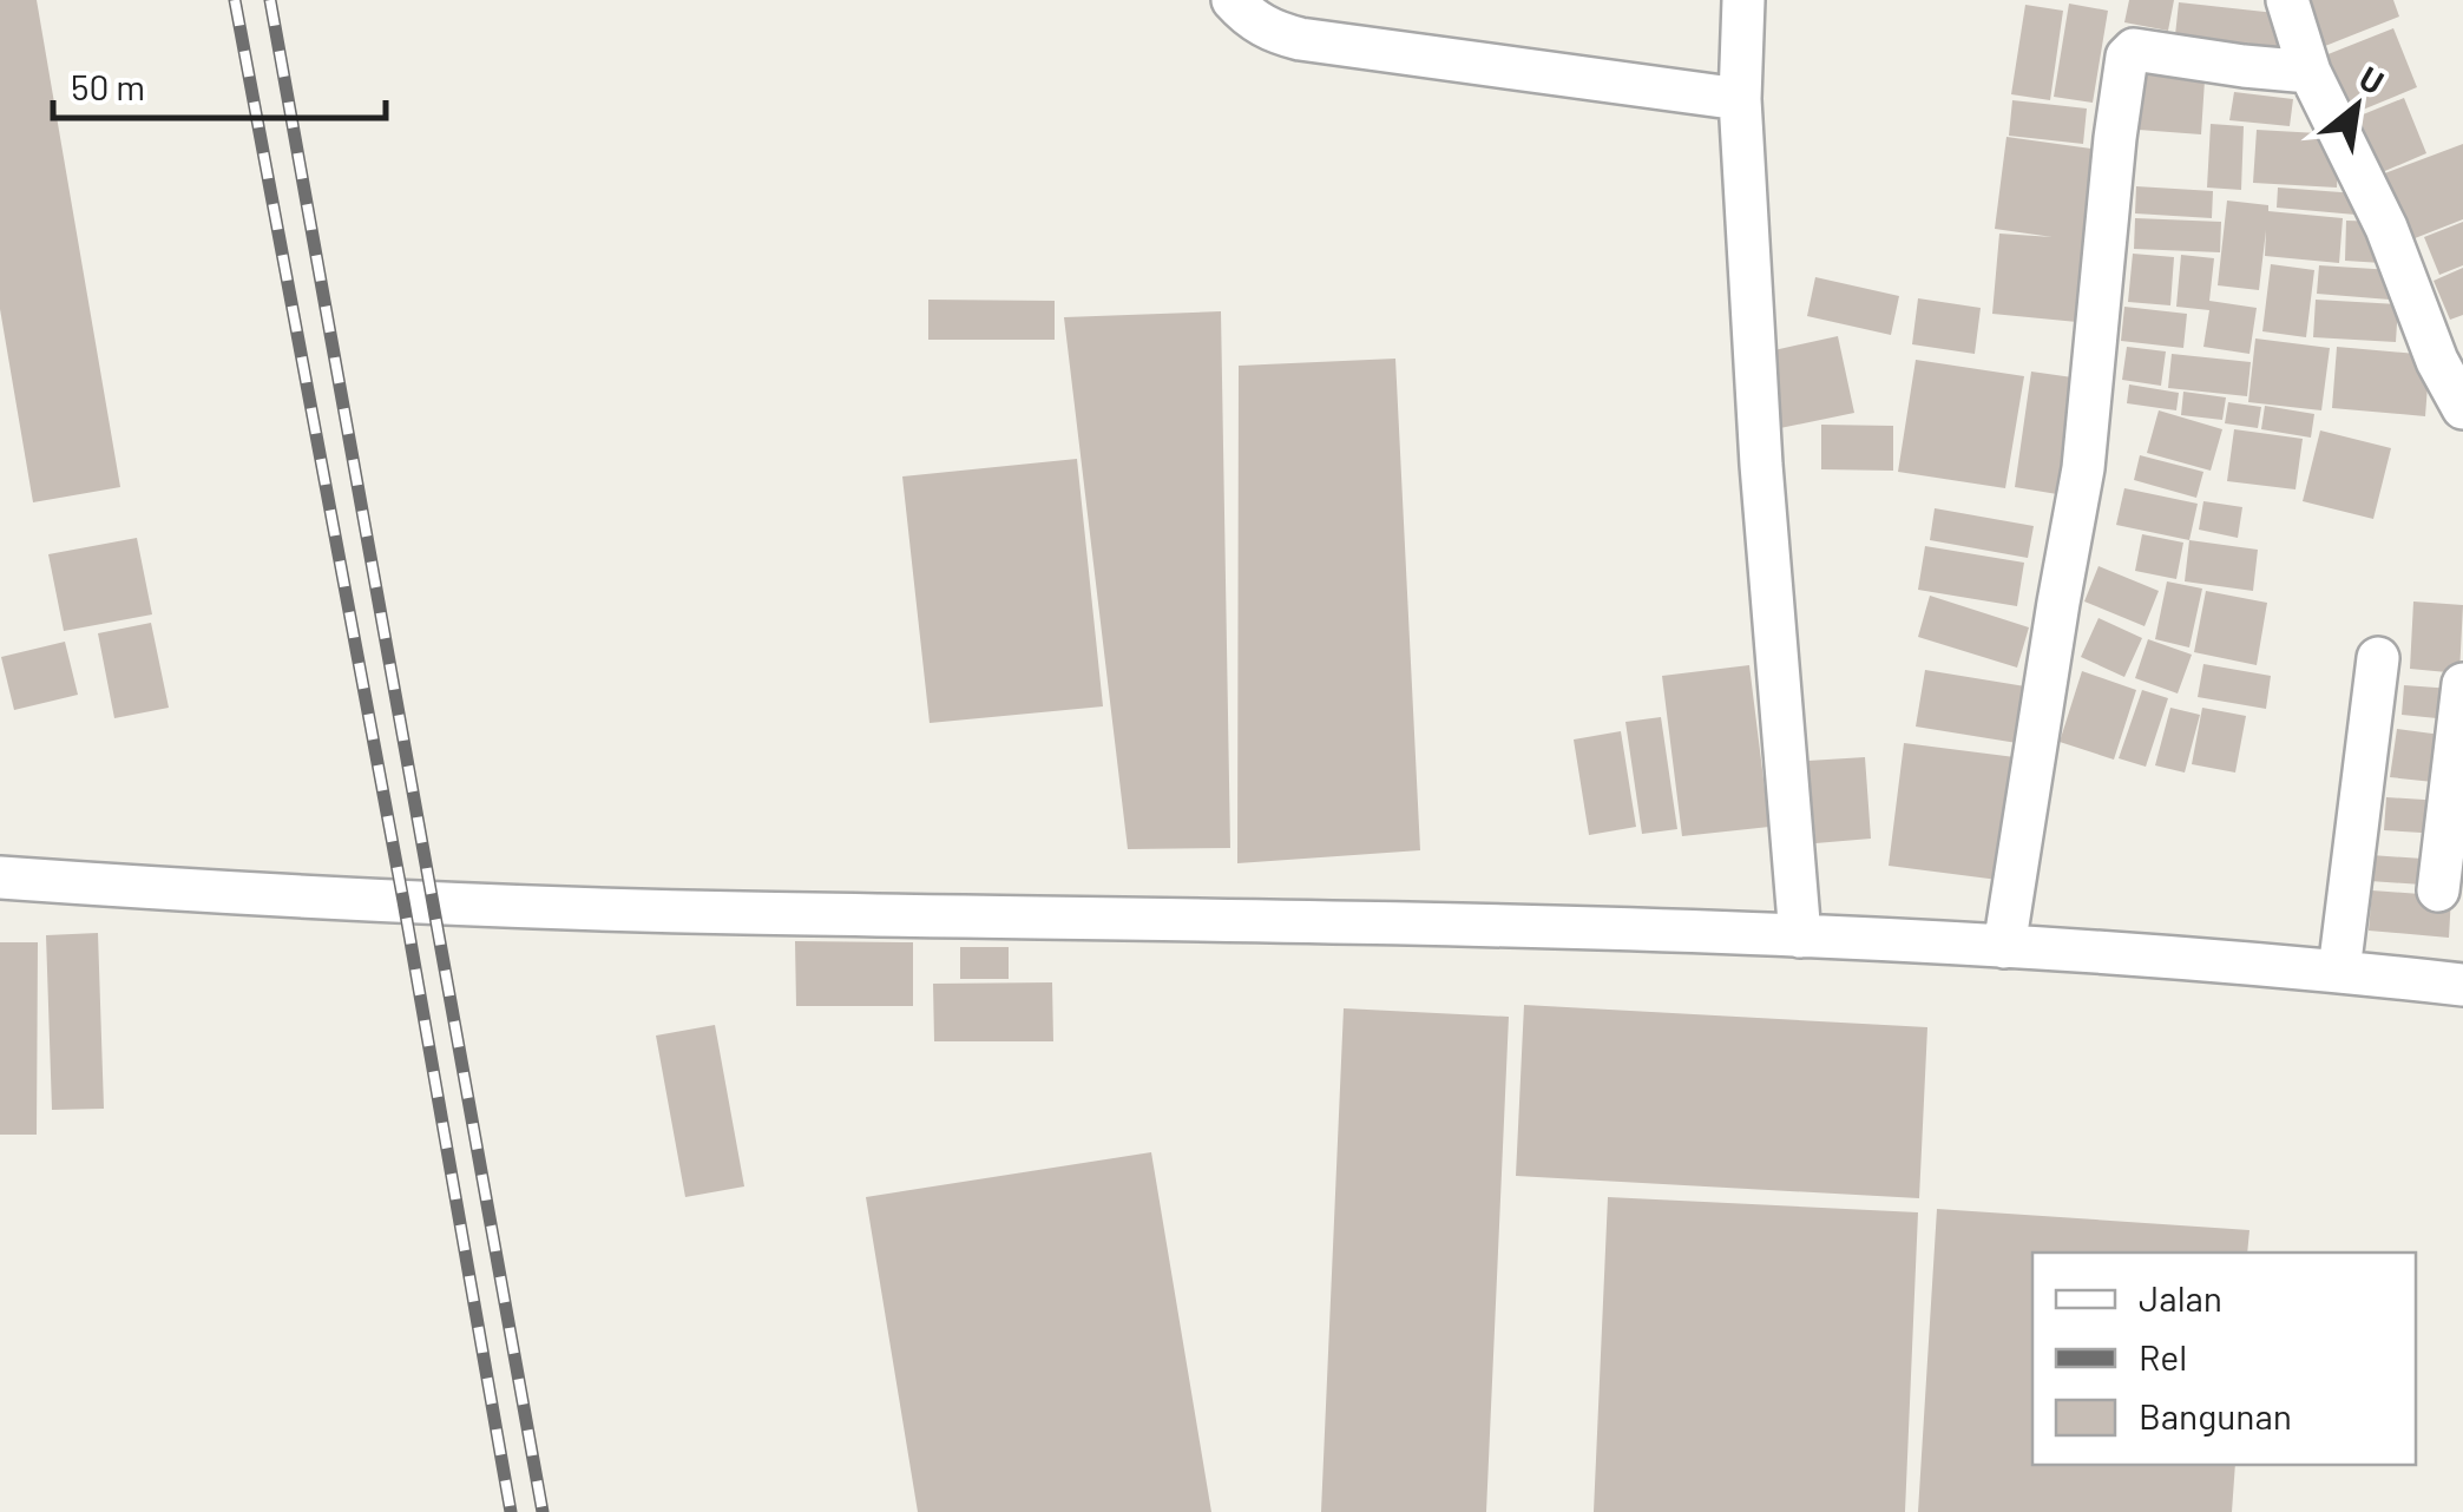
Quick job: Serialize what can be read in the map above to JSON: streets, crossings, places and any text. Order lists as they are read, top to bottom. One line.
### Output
{"legend":["Jalan","Rel","Bangunan"],"scale_bar":"50 m","north":"top right"}
